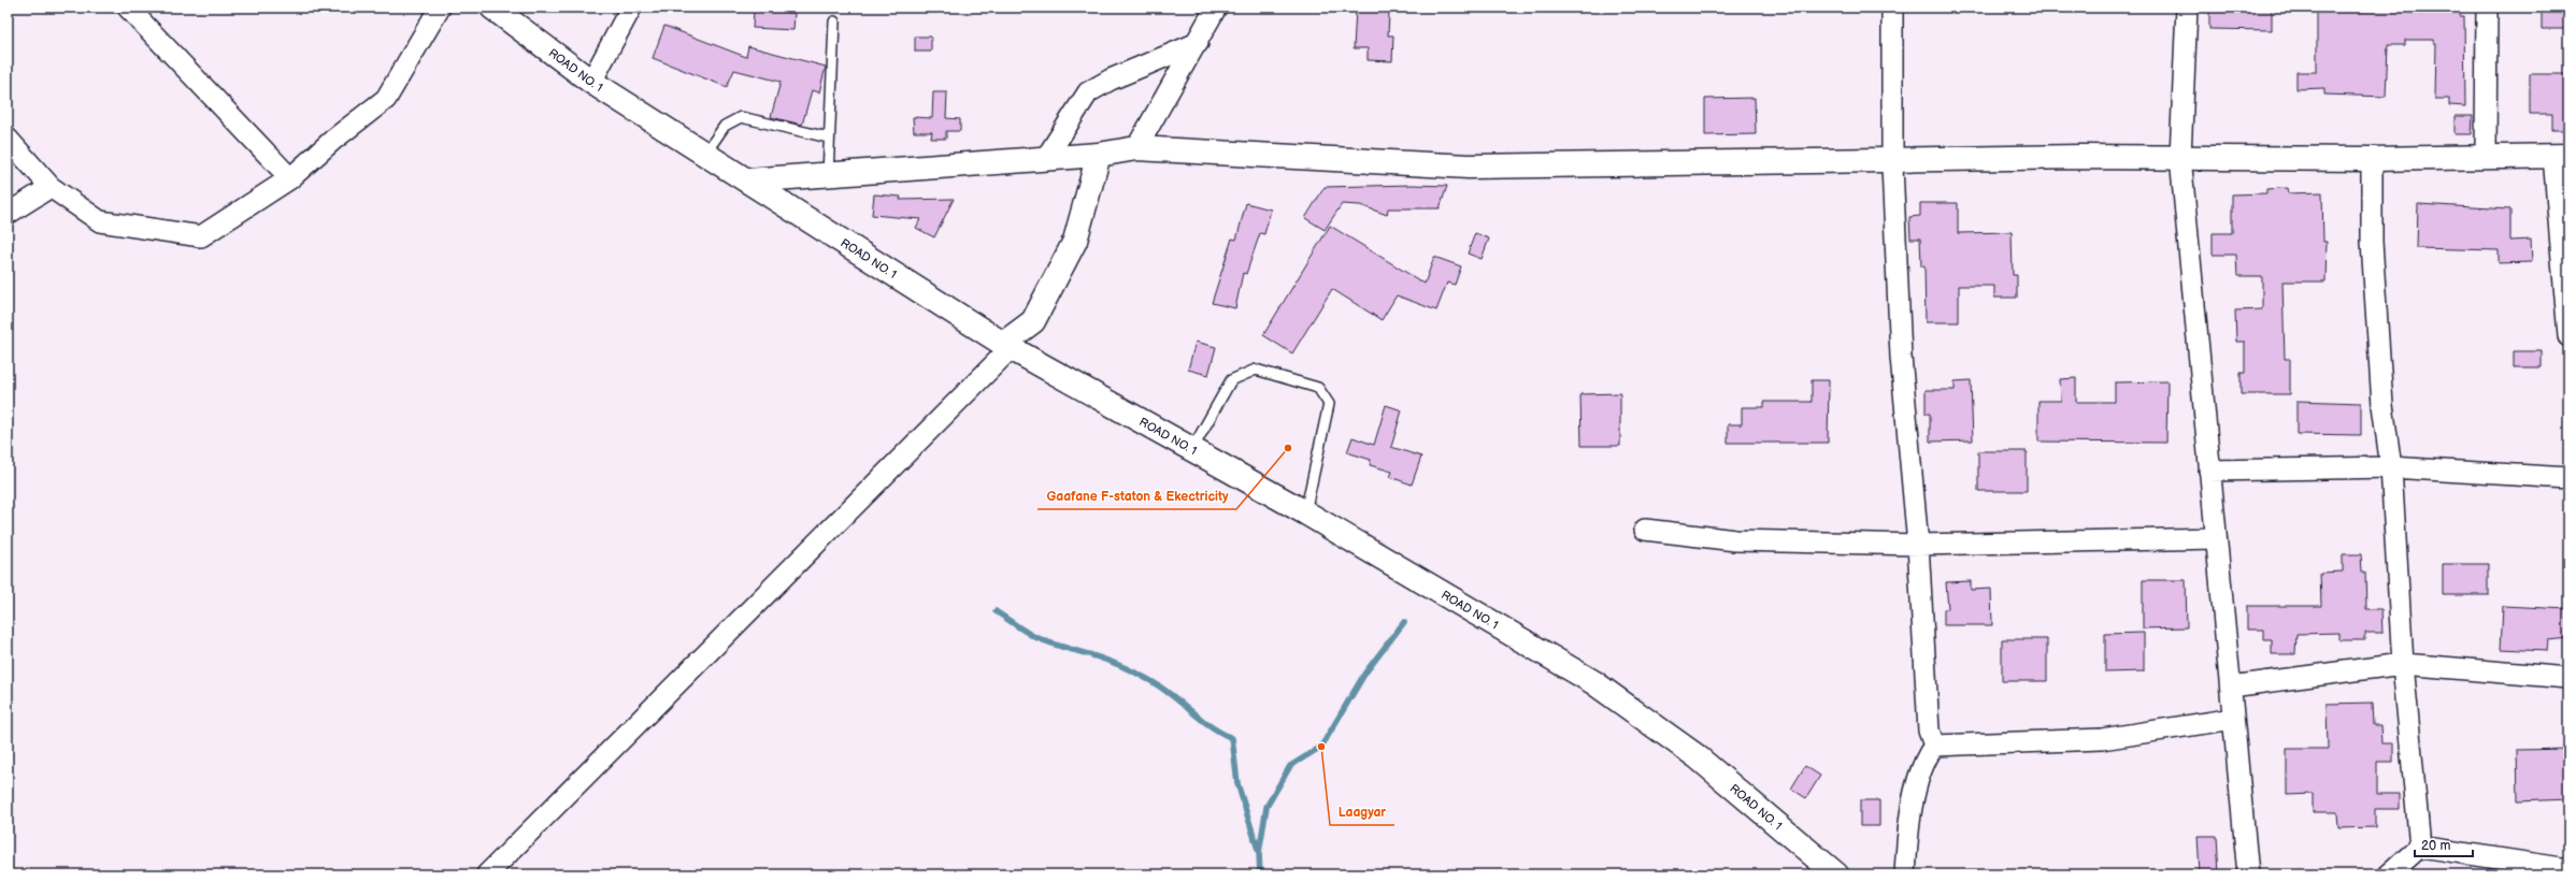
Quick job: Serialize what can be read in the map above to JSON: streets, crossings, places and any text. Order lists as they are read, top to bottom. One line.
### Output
{"streets":{"main road":["ROAD NO. 1"]},"places":["Gaafane F-staton & Ekectricity","Laagyar"],"scale_bar":"20 m"}
